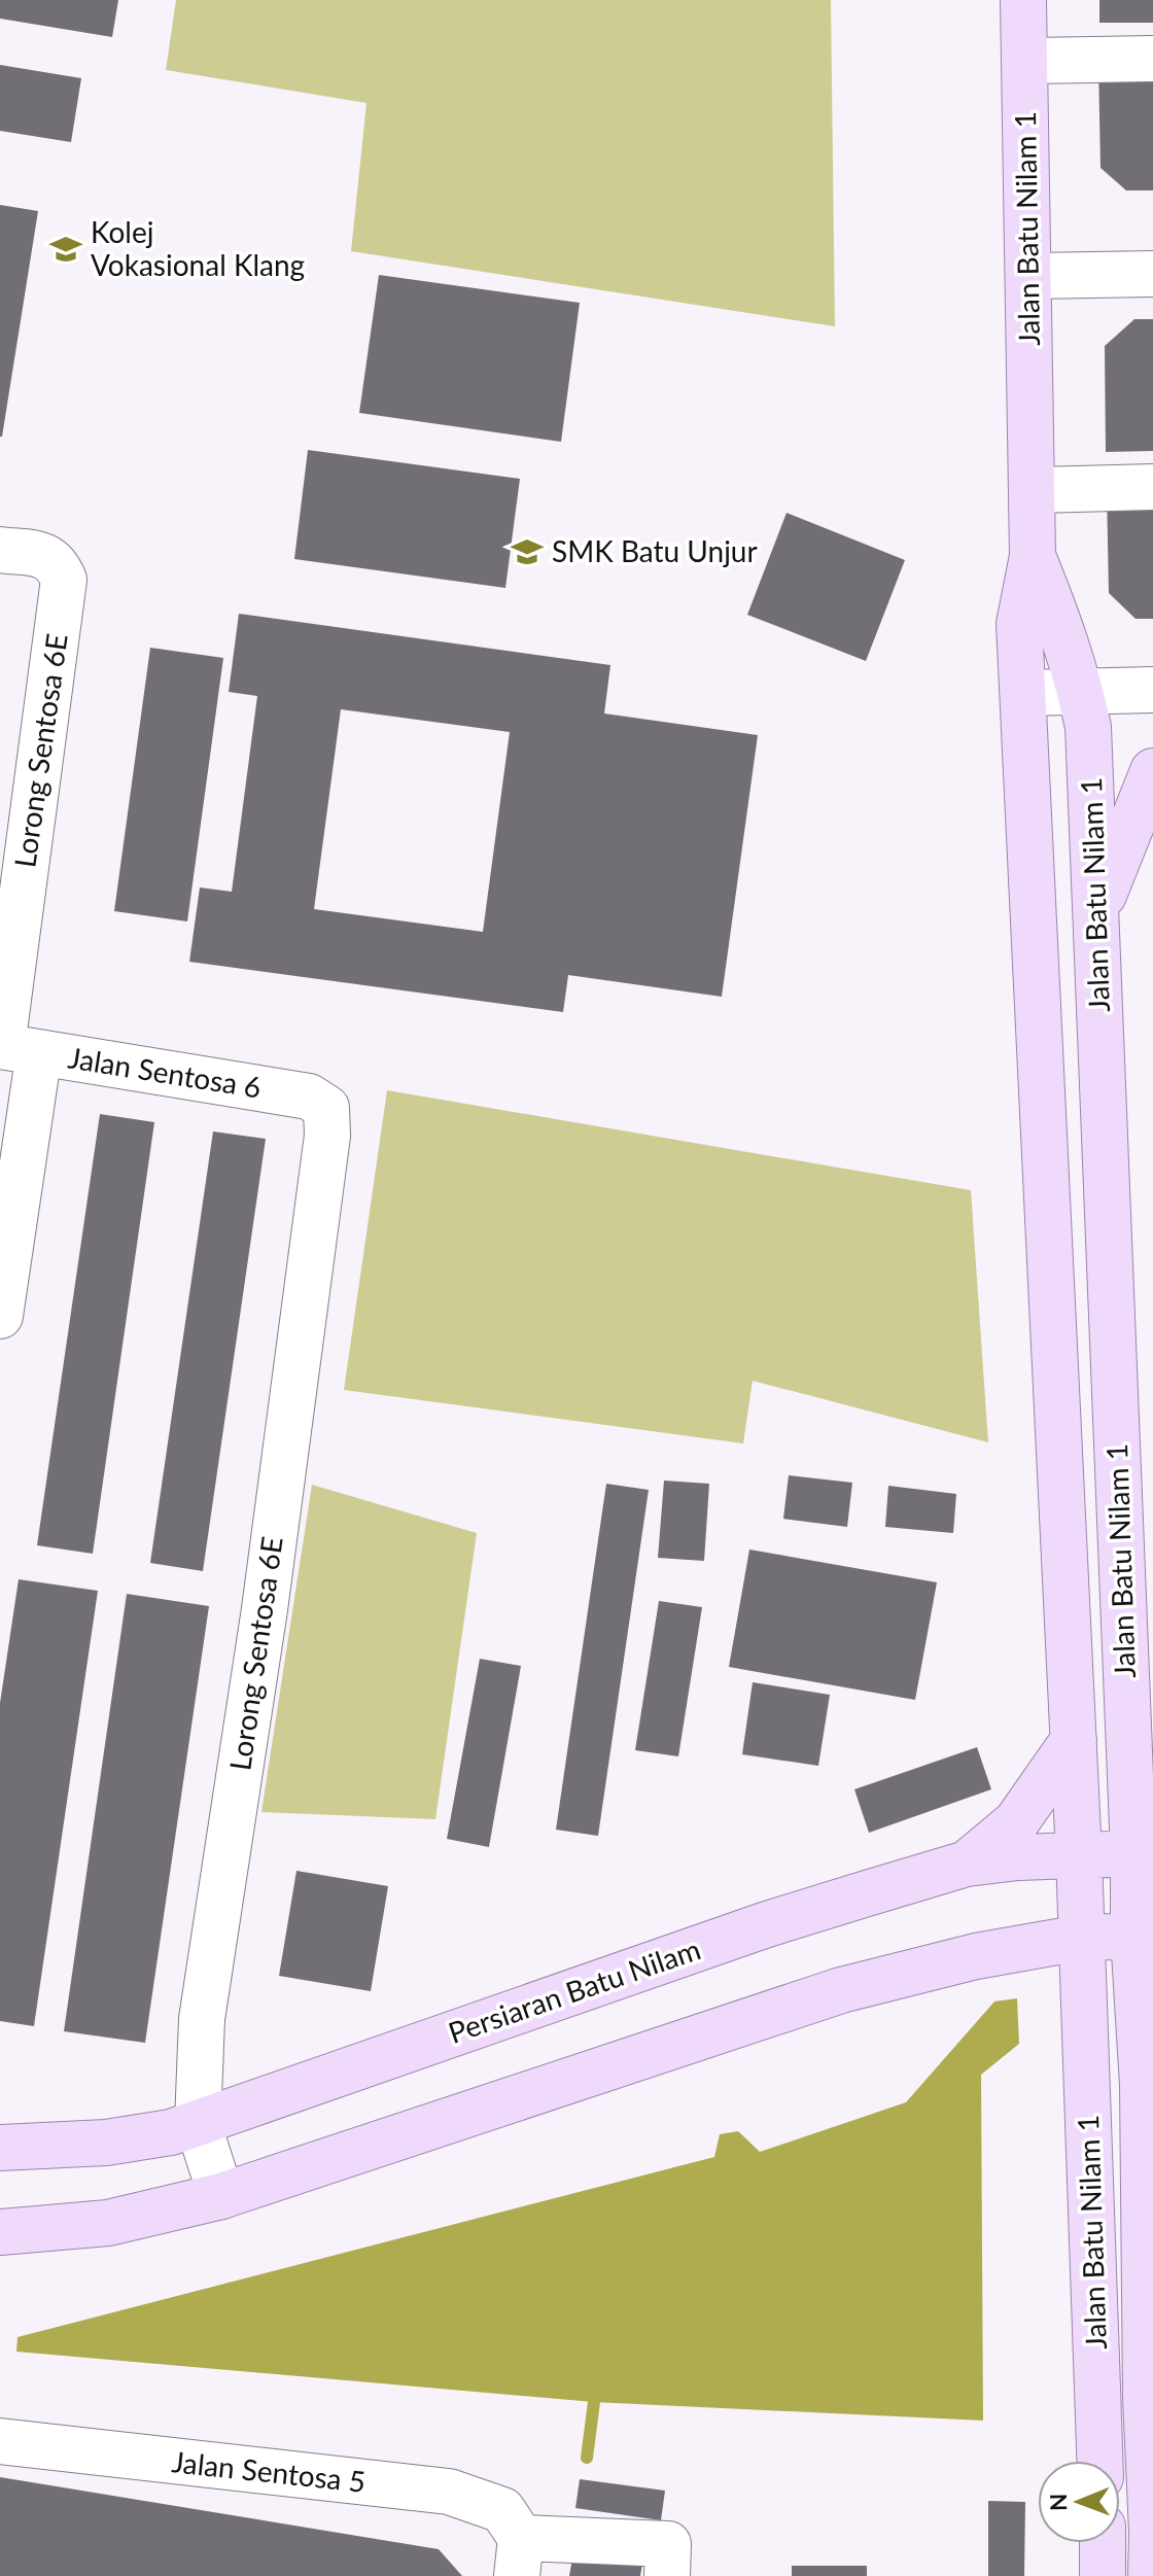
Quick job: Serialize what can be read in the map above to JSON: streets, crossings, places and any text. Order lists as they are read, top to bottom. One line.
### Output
{"streets":{"main road":["Jalan Batu Nilam 1","Persiaran Batu Nilam"],"street":["Lorong Sentosa 6E","Jalan Sentosa 6","Jalan Sentosa 5"]},"crossings":[["Jalan Batu Nilam 1","Persiaran Batu Nilam"],["Lorong Sentosa 6E","Jalan Sentosa 6"],["Lorong Sentosa 6E","Persiaran Batu Nilam"]],"places":{"school or university":["Kolej Vokasional Klang","SMK Batu Unjur"]},"north":"left"}
